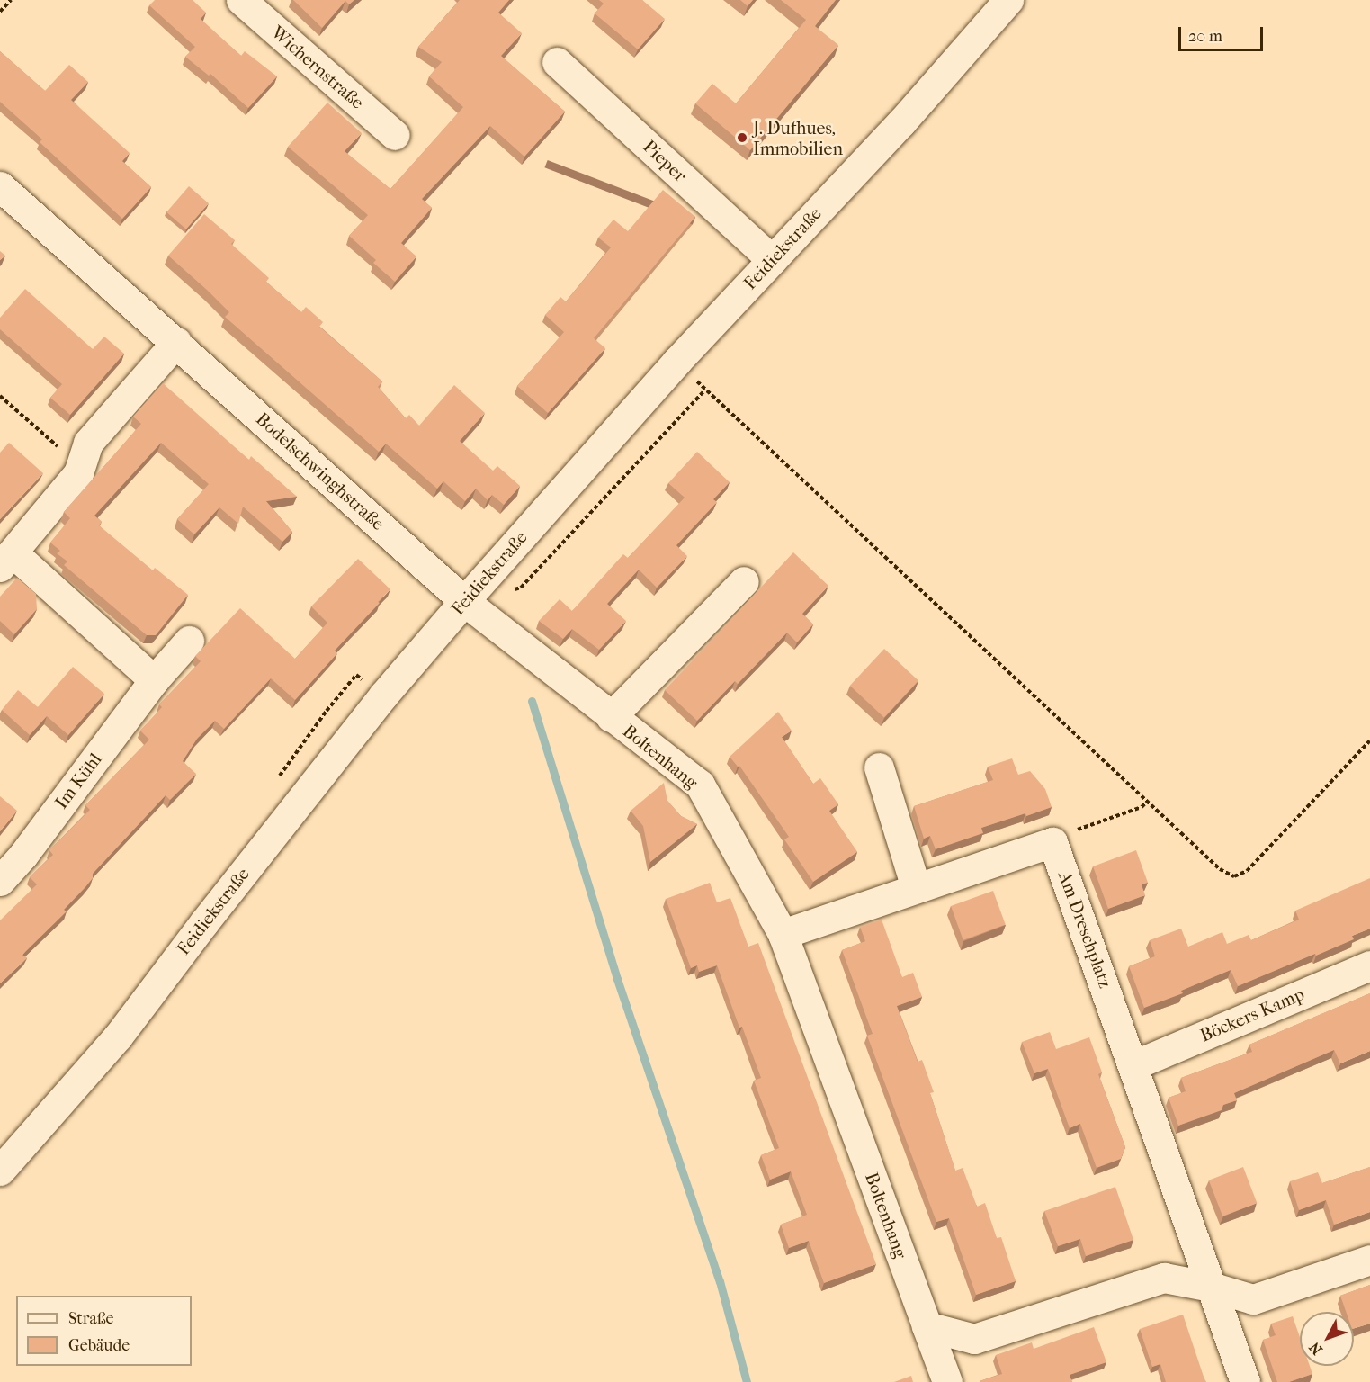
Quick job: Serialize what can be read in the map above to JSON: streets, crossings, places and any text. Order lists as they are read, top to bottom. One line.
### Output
{"streets":{"street":["Wichernstraße","Pieper","Feidiekstraße","Bodelschwinghstraße","Boltenhang","Im Kühl","Am Dreschplatz","Böckers Kamp"]},"crossings":[["Pieper","Feidiekstraße"],["Feidiekstraße","Bodelschwinghstraße"],["Feidiekstraße","Boltenhang"],["Bodelschwinghstraße","Boltenhang"],["Am Dreschplatz","Böckers Kamp"]],"places":["J. Dufhues, Immobilien"],"legend":["Straße","Gebäude"],"scale_bar":"20 m","north":"bottom left"}
